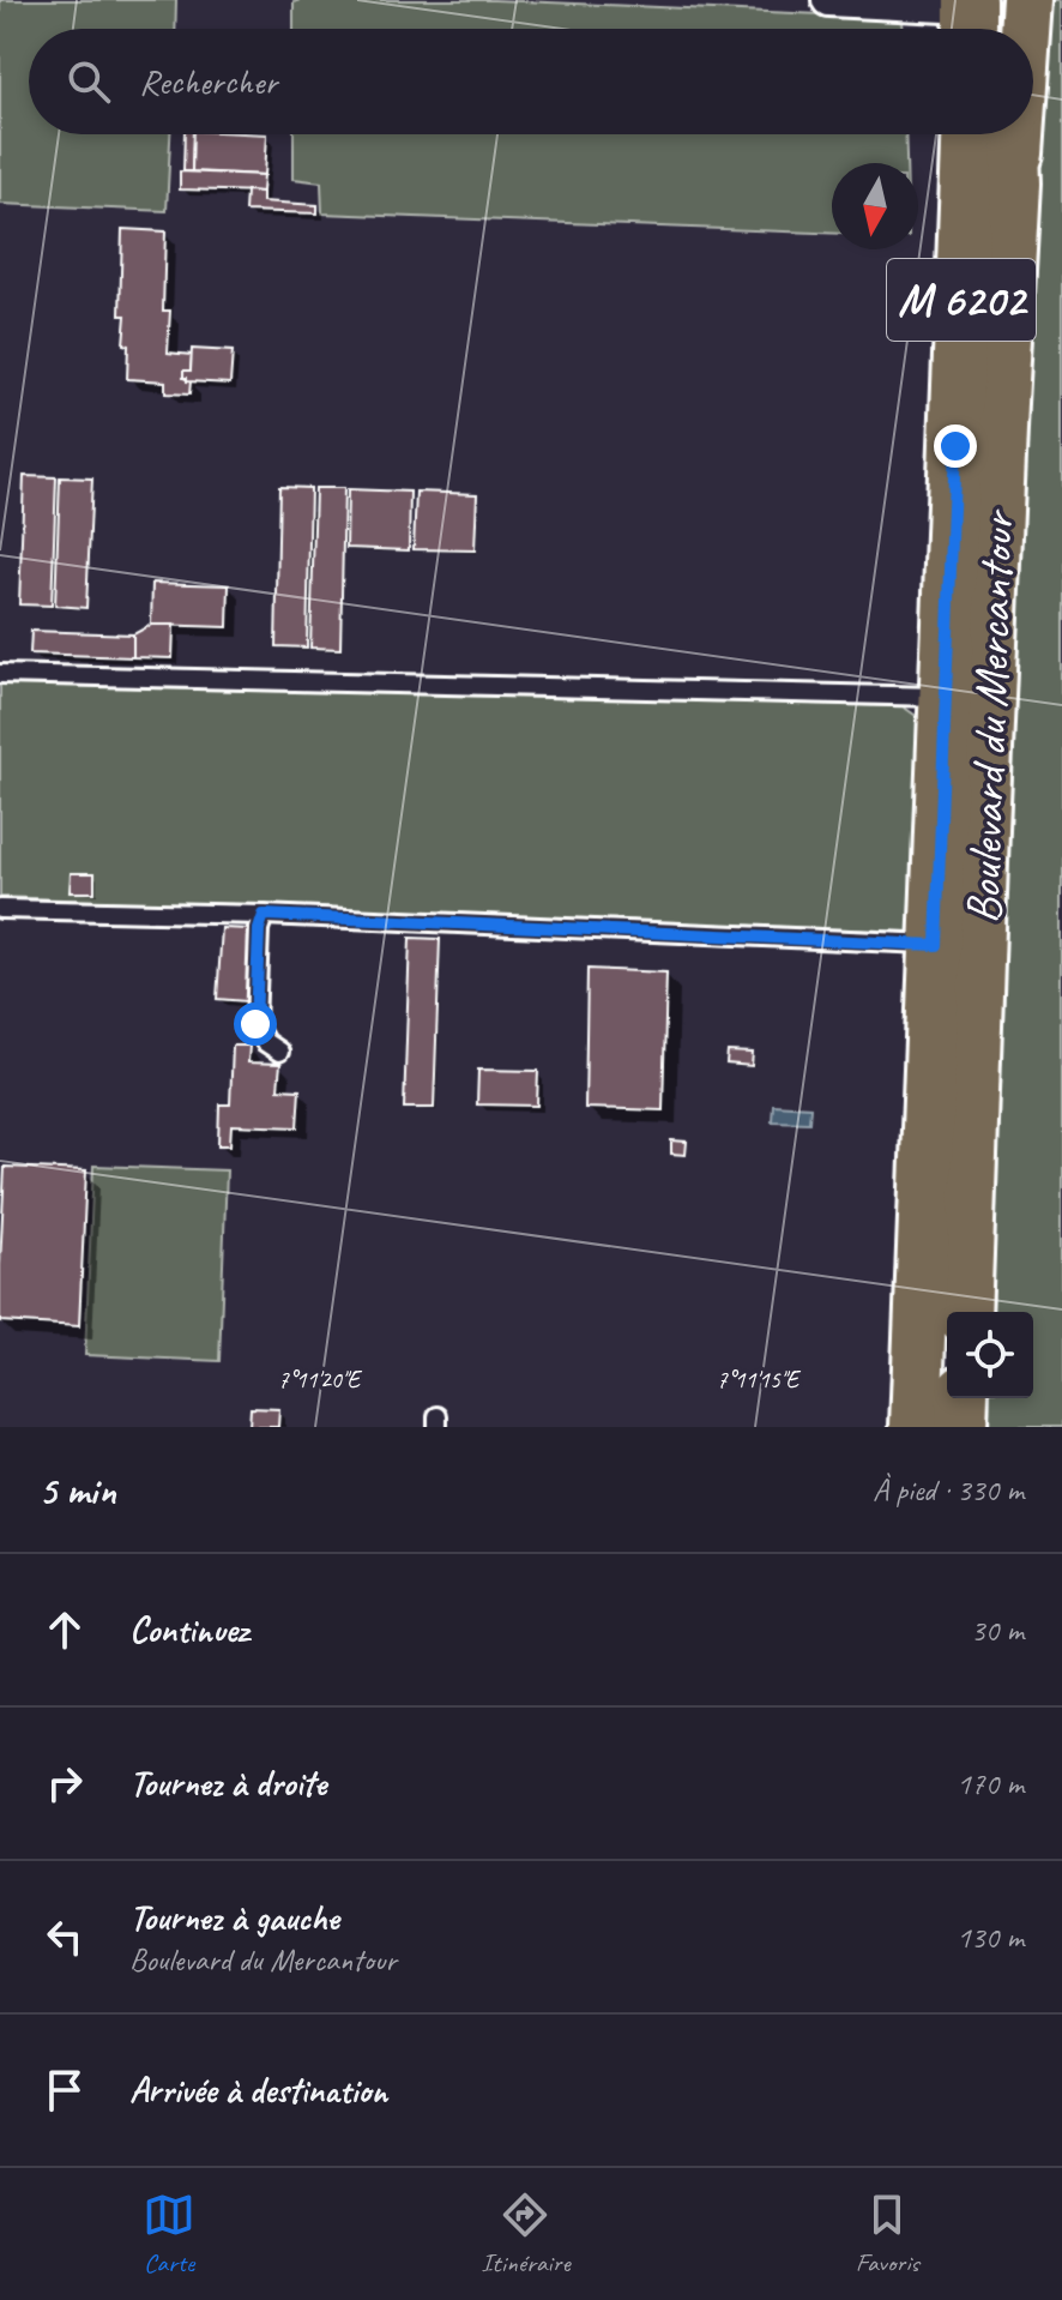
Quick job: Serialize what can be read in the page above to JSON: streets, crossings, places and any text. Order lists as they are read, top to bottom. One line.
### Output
{"streets":{"main road":["M 6202","Boulevard du Mercantour"]},"north":"bottom","page":{"search":"Rechercher","heading":["5 min","À pied · 330 m"],"list":[["Continuez","30 m"],["Tournez à droite","170 m"],["Tournez à gauche","Boulevard du Mercantour","130 m"],"Arrivée à destination"],"nav":["Carte","Itinéraire","Favoris"]},"coordinates":["7°11'20\"E","7°11'15\"E"]}
